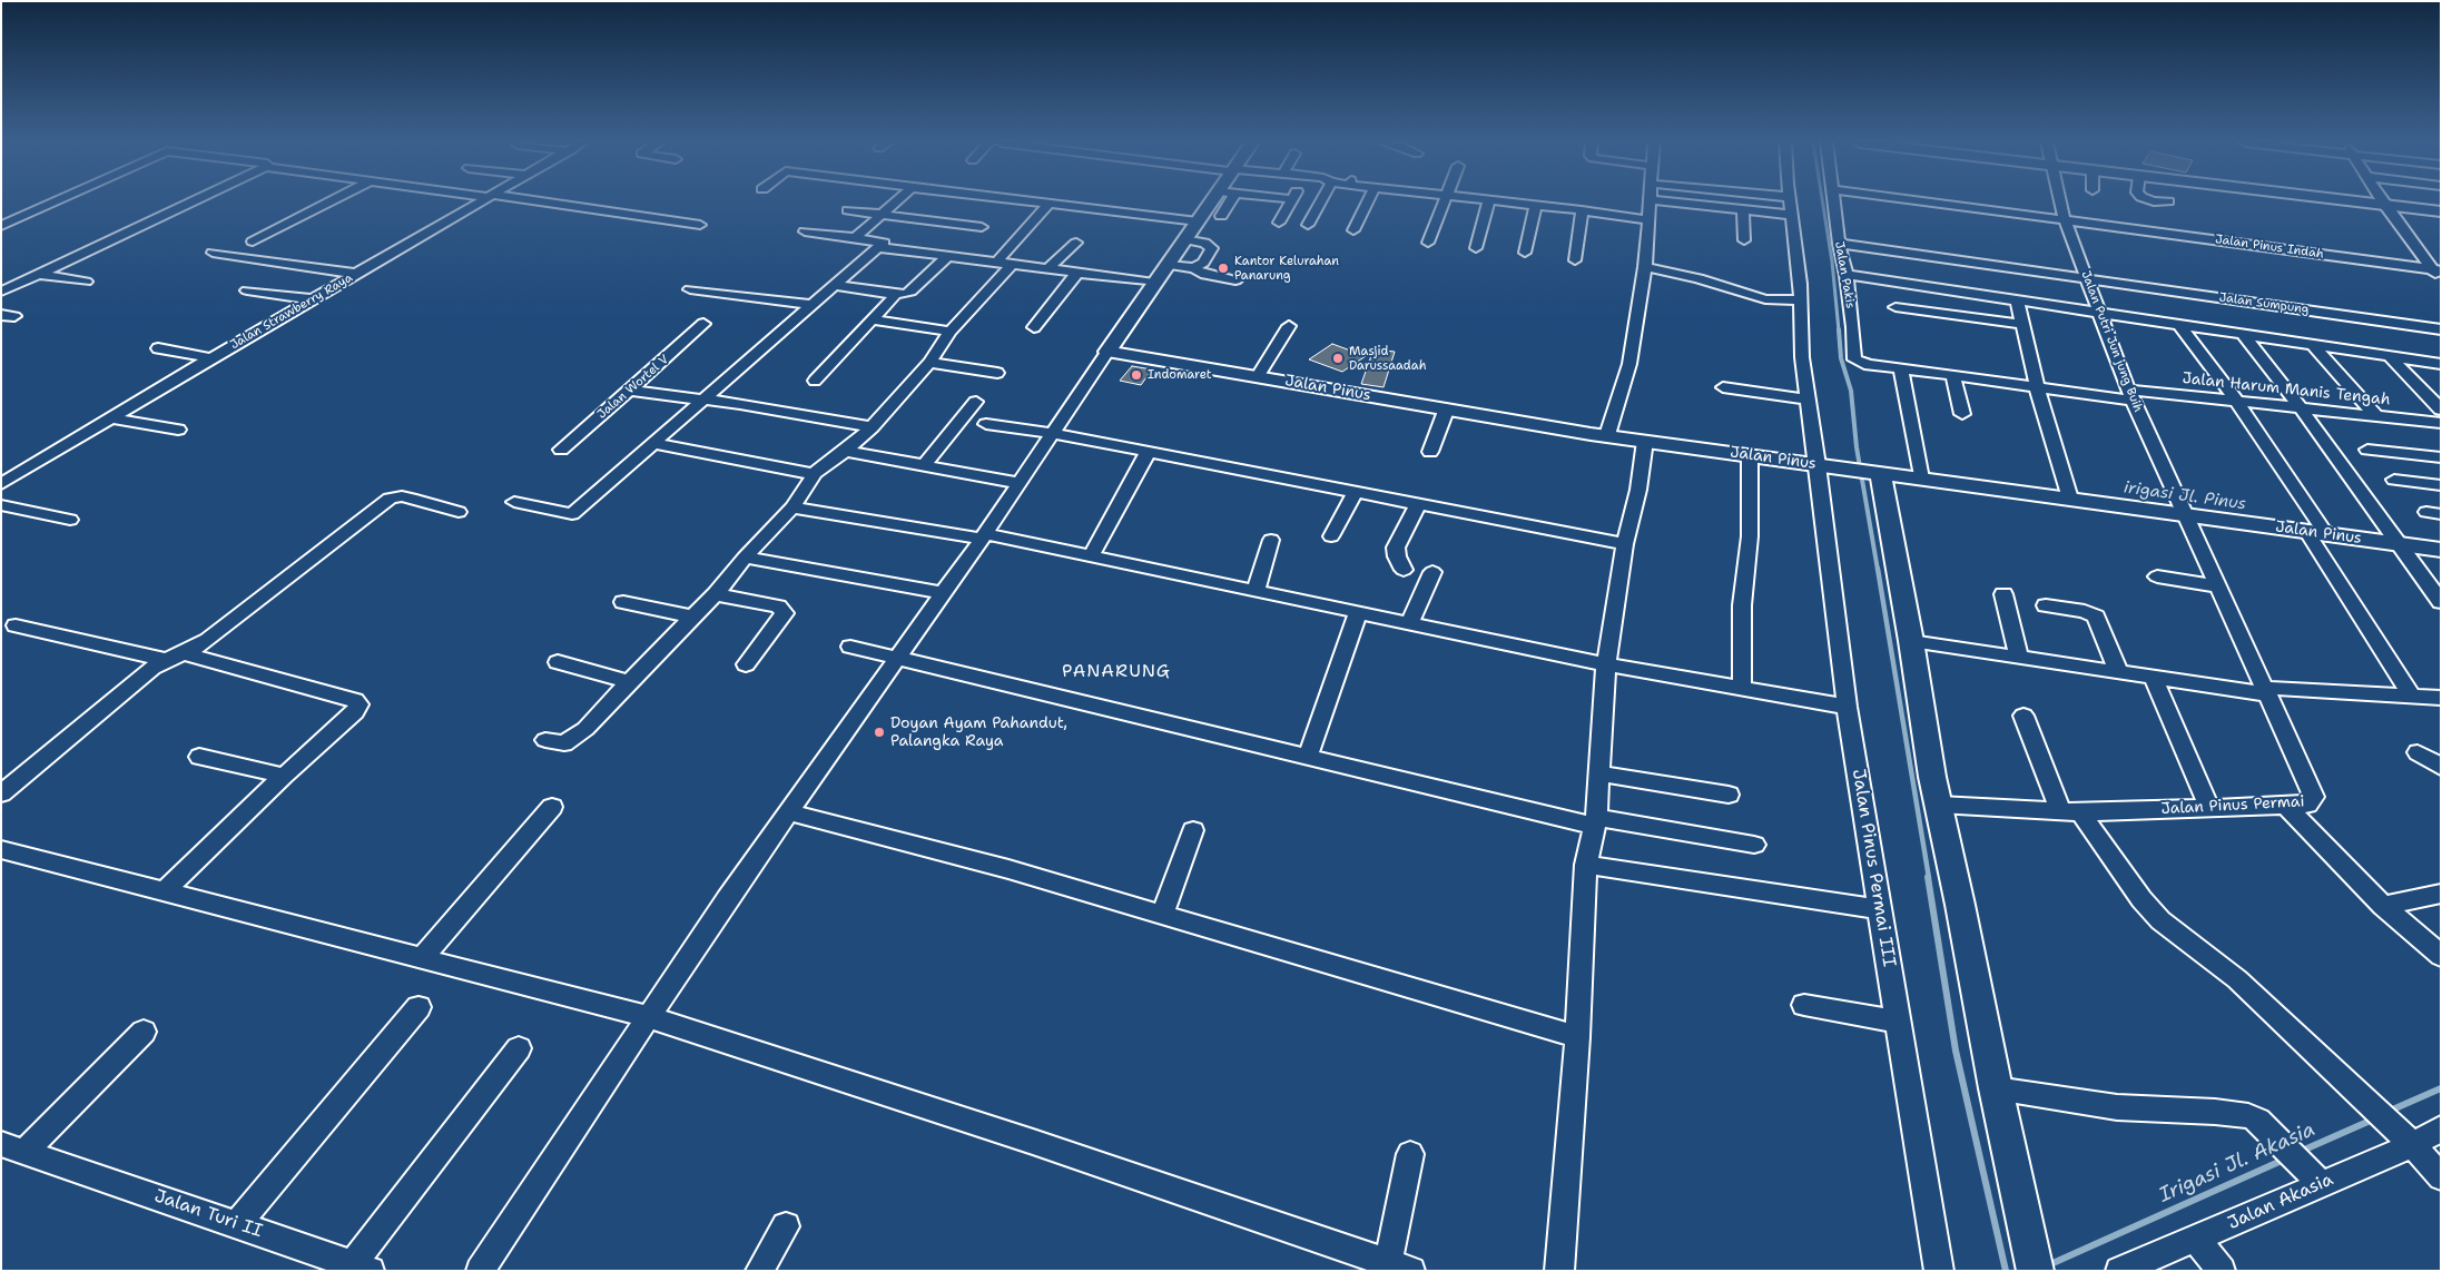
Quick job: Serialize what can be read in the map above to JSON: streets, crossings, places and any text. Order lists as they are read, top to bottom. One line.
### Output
{"streets":{"street":["Jalan Pinus Indah","Jalan Pakis","Jalan Sumpung","Jalan Strawberry Raya","Jalan Putri Jun jung Buih","Jalan Wortel V","Jalan Pinus","Jalan Harum Manis Tengah","Jalan Pinus Permai","Jalan Pinus Permai III","Jalan Akasia","Jalan Turi II"]},"crossings":[["Jalan Pinus Indah","Jalan Putri Jun jung Buih"],["Jalan Pakis","Jalan Sumpung"],["Jalan Pakis","Jalan Harum Manis Tengah"],["Jalan Sumpung","Jalan Putri Jun jung Buih"],["Jalan Putri Jun jung Buih","Jalan Pinus"],["Jalan Putri Jun jung Buih","Jalan Harum Manis Tengah"],["Jalan Putri Jun jung Buih","Jalan Pinus Permai"],["Jalan Pinus","Jalan Pinus Permai"],["Jalan Pinus","Jalan Pinus Permai III"]],"districts":["PANARUNG"],"water":["irigasi Jl. Pinus","Irigasi Jl. Akasia"],"places":["Kantor Kelurahan Panarung","Masjid Darussaadah","Indomaret","Doyan Ayam Pahandut, Palangka Raya"]}
